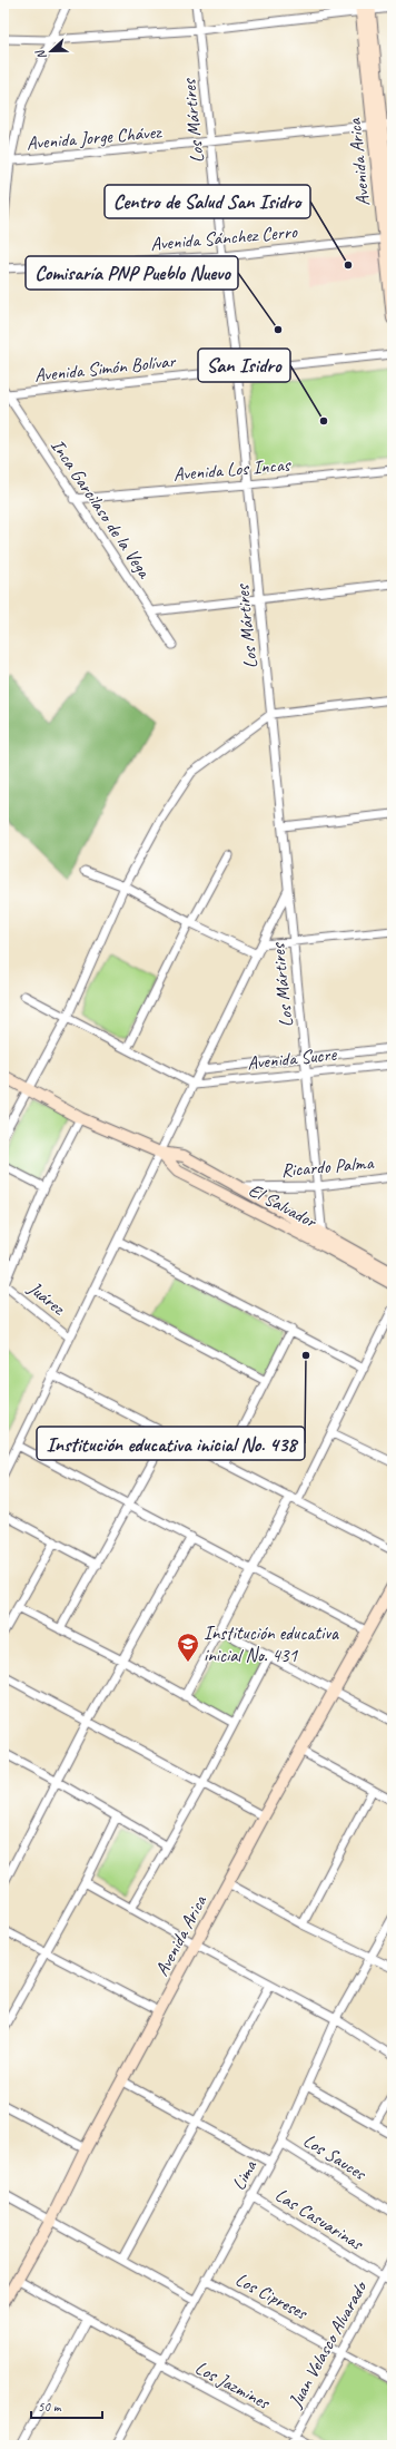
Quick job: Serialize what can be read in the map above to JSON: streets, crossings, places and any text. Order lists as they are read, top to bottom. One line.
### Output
{"streets":{"street":["Los Mártires","Avenida Jorge Chávez","Avenida Arica","Avenida Sánchez Cerro","Avenida Simón Bolívar","Avenida Los Incas","Inca Garcilaso de la Vega","Avenida Sucre","Ricardo Palma","El Salvador","Juárez","Los Sauces","Lima","Las Casuarinas","Los Cipreses","Juan Velasco Alvarado","Los Jazmines"]},"crossings":[["Los Mártires","Avenida Jorge Chávez"],["Los Mártires","Avenida Sánchez Cerro"],["Los Mártires","Avenida Simón Bolívar"],["Los Mártires","Avenida Los Incas"],["Los Mártires","Avenida Sucre"],["Los Mártires","Ricardo Palma"],["Los Mártires","El Salvador"],["Avenida Jorge Chávez","Avenida Arica"],["Avenida Arica","Avenida Sánchez Cerro"],["Avenida Arica","Los Jazmines"],["Avenida Simón Bolívar","Inca Garcilaso de la Vega"],["Avenida Los Incas","Inca Garcilaso de la Vega"],["Ricardo Palma","El Salvador"],["Los Sauces","Lima"],["Lima","Las Casuarinas"],["Lima","Los Cipreses"],["Lima","Los Jazmines"],["Las Casuarinas","Juan Velasco Alvarado"],["Los Cipreses","Juan Velasco Alvarado"],["Juan Velasco Alvarado","Los Jazmines"]],"places":{"other":["Centro de Salud San Isidro","Comisaría PNP Pueblo Nuevo","San Isidro","Institución educativa inicial No. 438"],"school or university":["Institución educativa inicial No. 431"]},"scale_bar":"50 m","north":"left"}
